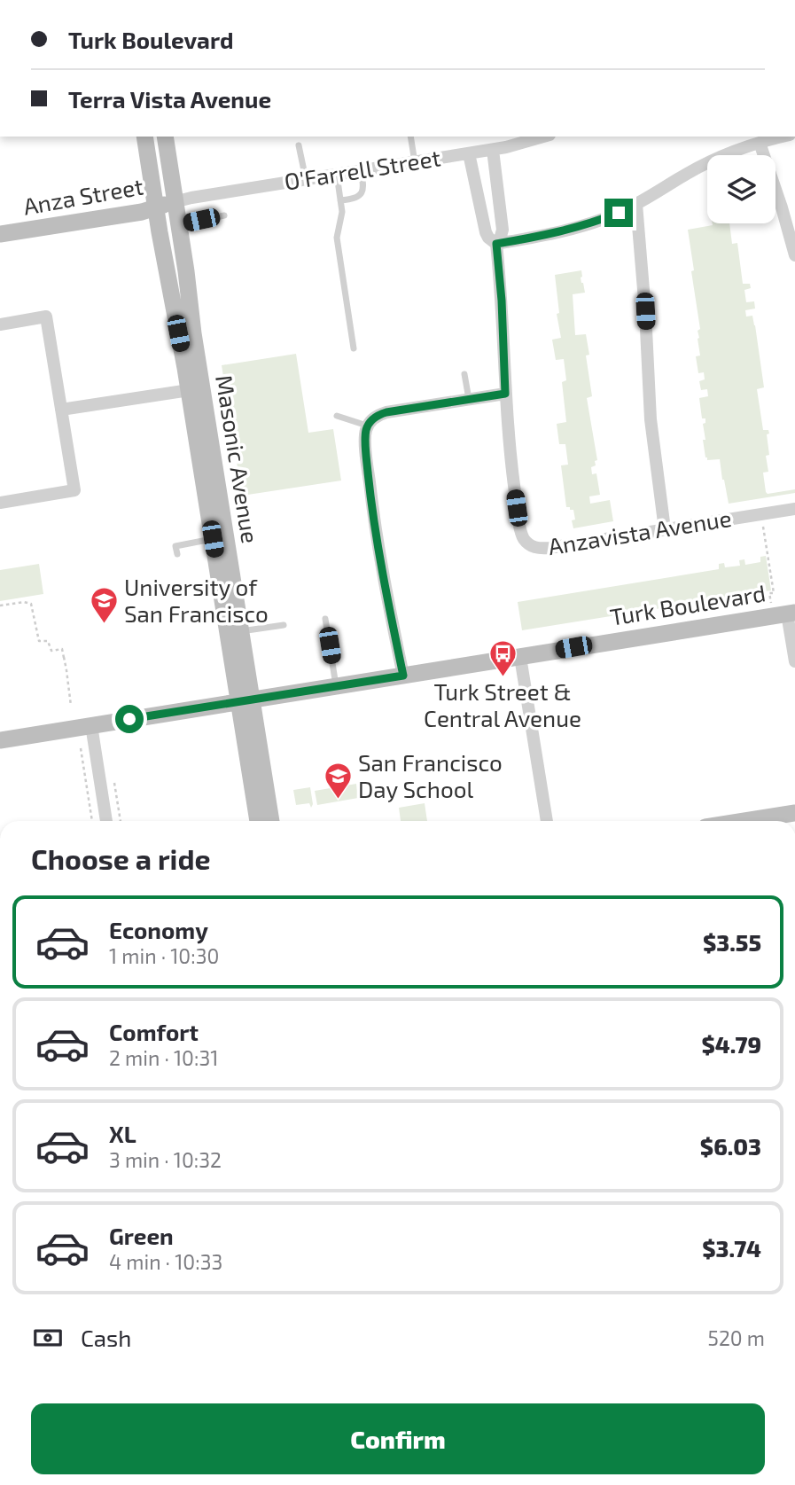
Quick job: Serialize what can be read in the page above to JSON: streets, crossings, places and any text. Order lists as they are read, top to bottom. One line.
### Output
{"streets":{"main road":["Anza Street","Masonic Avenue","Turk Boulevard"],"street":["O'Farrell Street","Anzavista Avenue"]},"crossings":[["O'Farrell Street","Anza Street"],["O'Farrell Street","Masonic Avenue"],["O'Farrell Street","Anzavista Avenue"],["Anza Street","Masonic Avenue"],["Masonic Avenue","Turk Boulevard"]],"places":{"school or university":["University of San Francisco","San Francisco Day School"],"bus stop":["Turk Street & Central Avenue"]},"page":{"banner":["Turk Boulevard","Terra Vista Avenue"],"heading":"Choose a ride","list":[{"name":"Economy","note":"1 min · 10:30","value":"$3.55"},{"name":"Comfort","note":"2 min · 10:31","value":"$4.79"},{"name":"XL","note":"3 min · 10:32","value":"$6.03"},{"name":"Green","note":"4 min · 10:33","value":"$3.74"}],"pay":["Cash","520 m"],"buttons":"Confirm"}}
